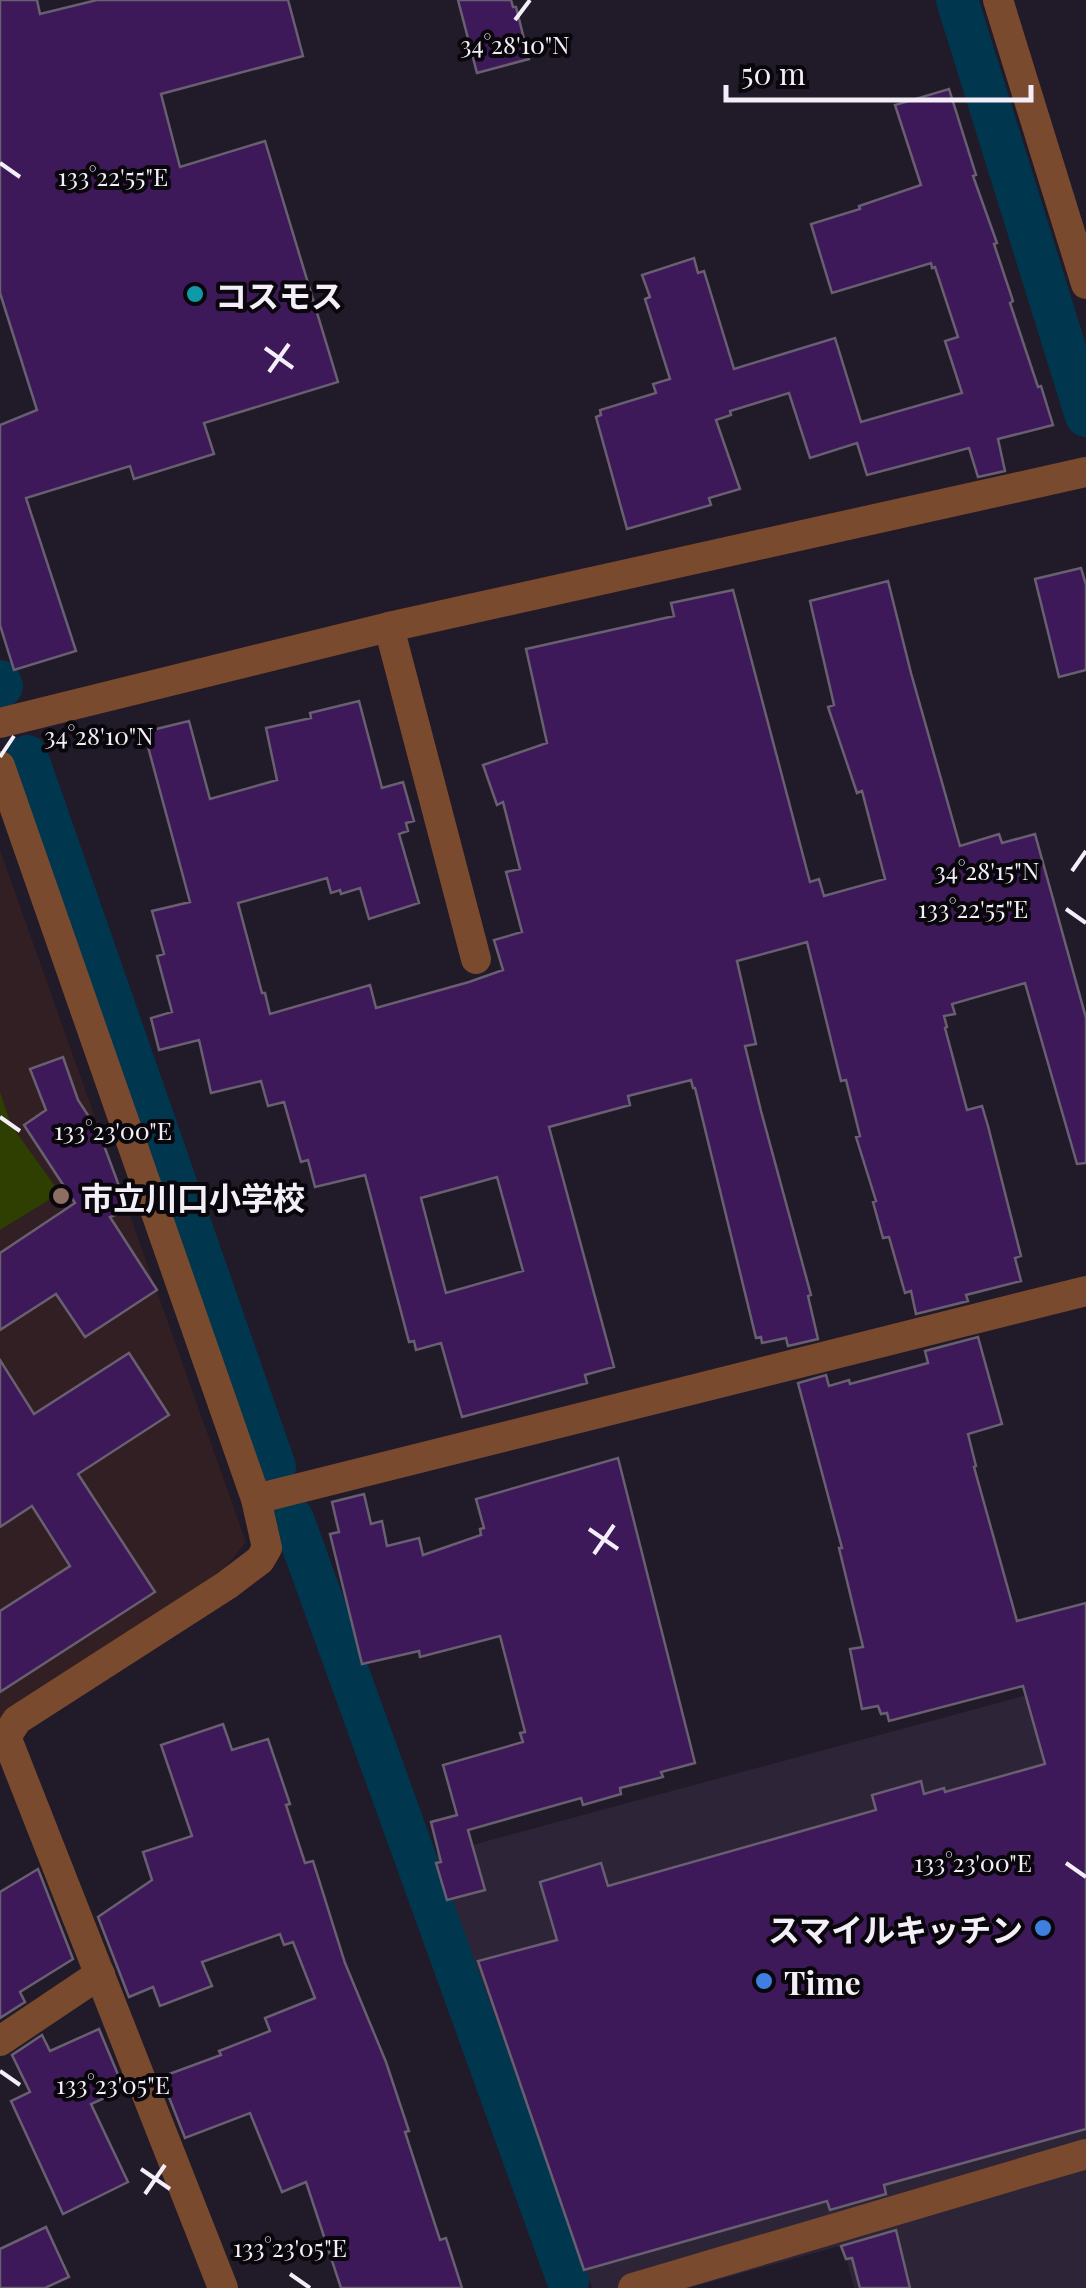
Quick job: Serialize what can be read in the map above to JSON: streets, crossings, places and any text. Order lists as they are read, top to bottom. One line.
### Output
{"places":["コスモス","市立川口小学校","スマイルキッチン","Time"],"scale_bar":"50 m","coordinates":["34°28'10\"N","133°22'55\"E","34°28'15\"N","133°23'00\"E","133°23'05\"E"]}
